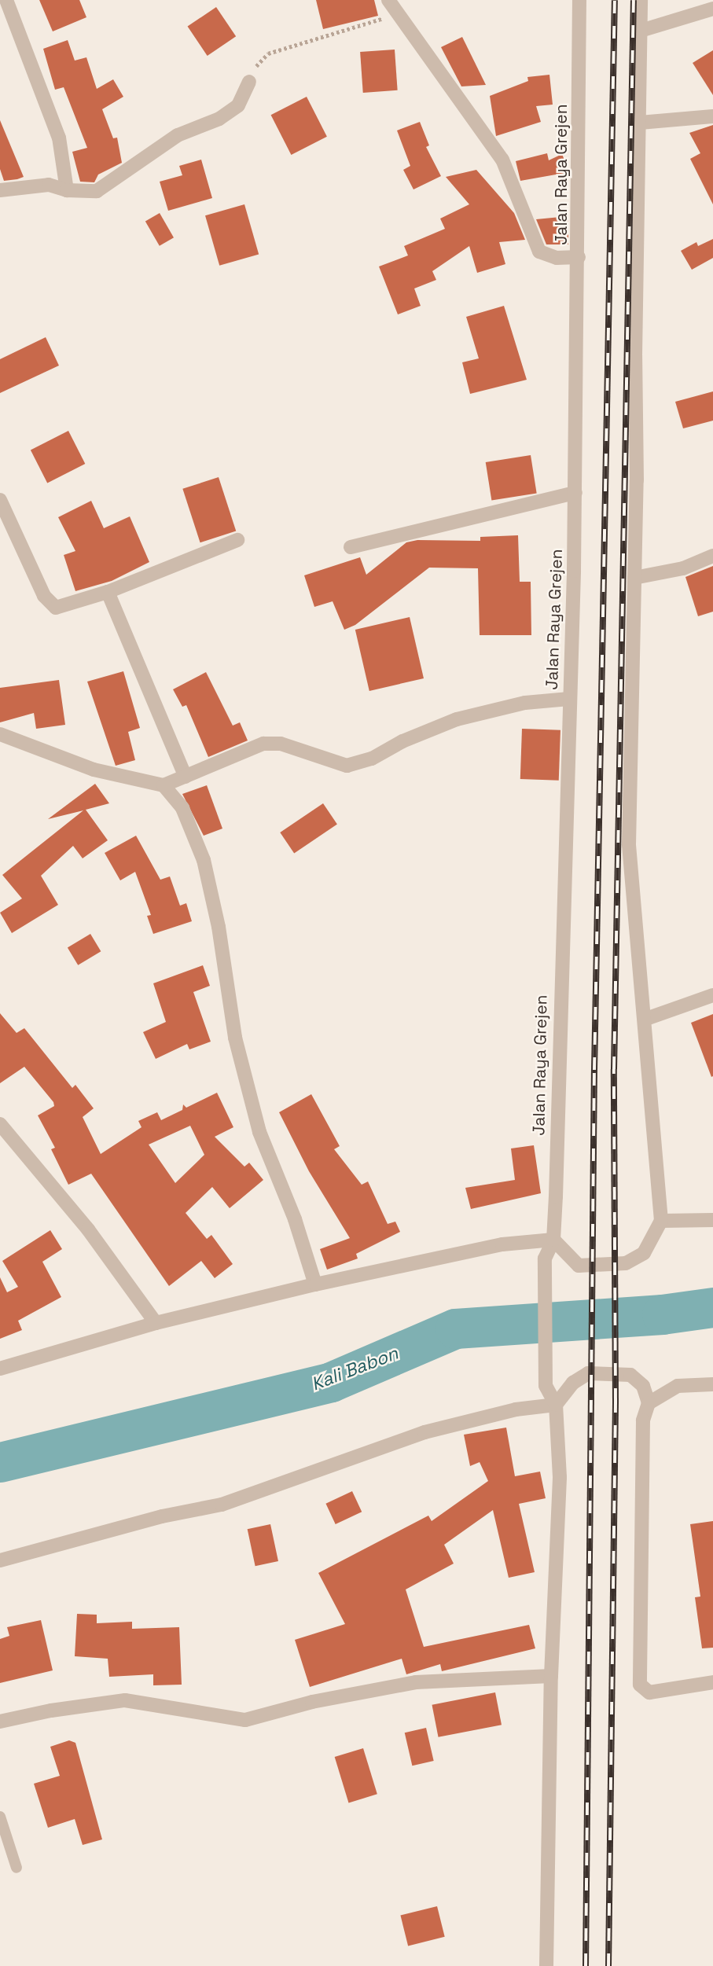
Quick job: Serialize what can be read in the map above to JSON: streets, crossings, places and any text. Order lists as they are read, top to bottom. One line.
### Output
{"streets":{"street":["Jalan Raya Grejen"]},"water":["Kali Babon"]}
